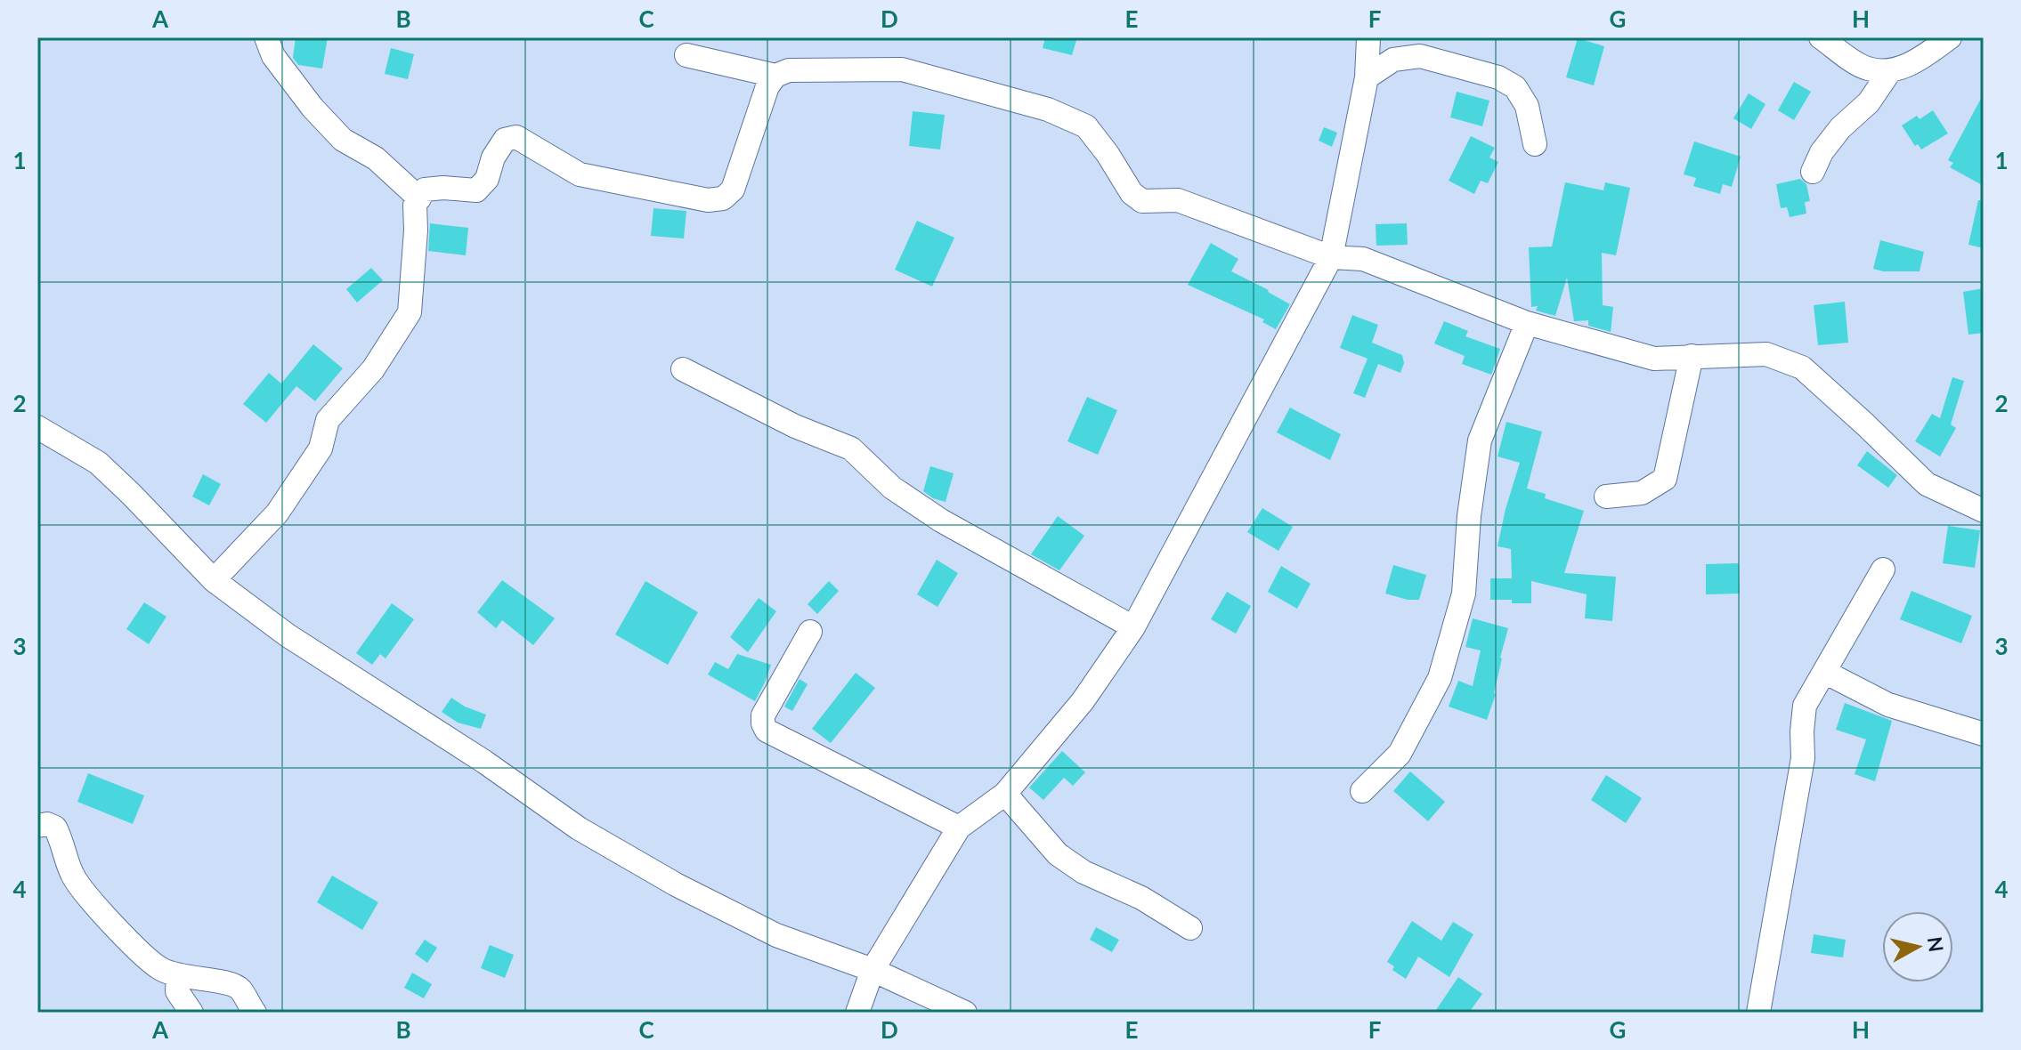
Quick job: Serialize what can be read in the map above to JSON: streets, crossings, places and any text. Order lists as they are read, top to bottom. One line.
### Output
{"north":"right","grid":{"columns":["A","B","C","D","E","F","G","H"],"rows":["1","2","3","4"]}}
